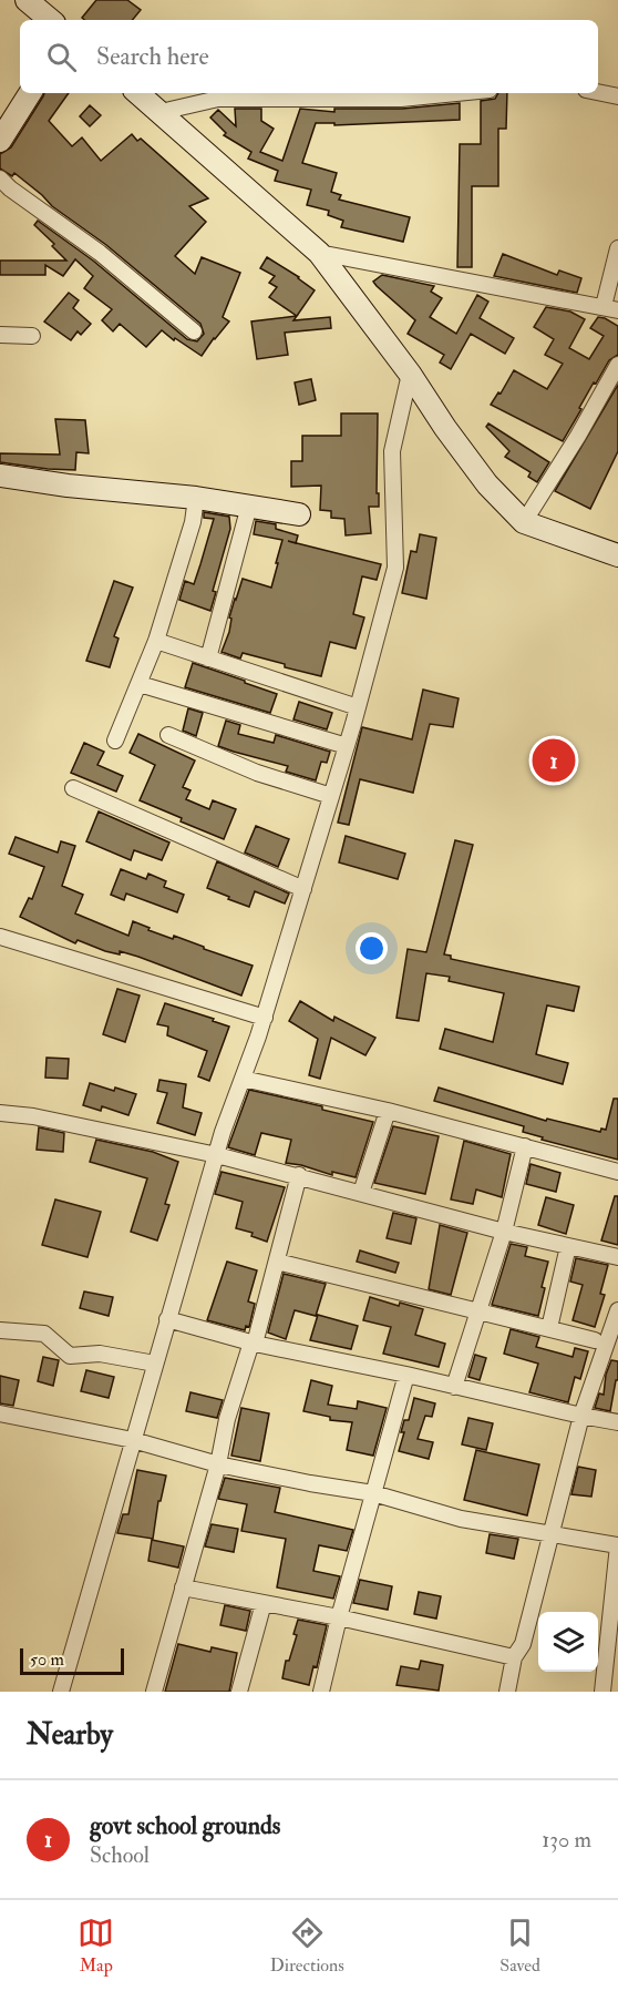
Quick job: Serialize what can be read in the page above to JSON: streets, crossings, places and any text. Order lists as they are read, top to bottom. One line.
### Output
{"scale_bar":"50 m","page":{"search":"Search here","pins":"1","scale":"50 m","heading":"Nearby","list":[{"mark":"1","name":"govt school grounds","note":"School","value":"130 m"}],"nav":["Map","Directions","Saved"]}}
